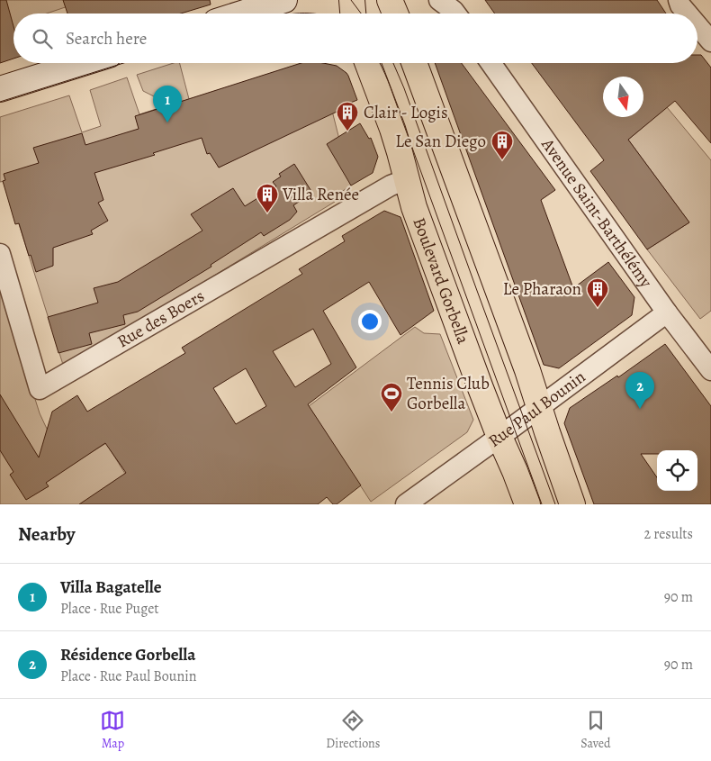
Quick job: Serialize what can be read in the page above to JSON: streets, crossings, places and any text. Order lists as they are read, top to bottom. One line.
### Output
{"streets":{"main road":["Boulevard Gorbella"],"street":["Avenue Saint-Barthélémy","Rue des Boers","Rue Paul Bounin"]},"crossings":[["Avenue Saint-Barthélémy","Rue Paul Bounin"],["Boulevard Gorbella","Rue des Boers"],["Boulevard Gorbella","Rue Paul Bounin"]],"places":{"building":["Clair - Logis","Le San Diego","Villa Renée","Le Pharaon"],"sports":["Tennis Club Gorbella"]},"north":"bottom","page":{"search":"Search here","pins":["1","2"],"heading":["Nearby","2 results"],"list":[{"mark":"1","name":"Villa Bagatelle","note":"Place · Rue Puget","value":"90 m"},{"mark":"2","name":"Résidence Gorbella","note":"Place · Rue Paul Bounin","value":"90 m"}],"nav":["Map","Directions","Saved"]}}
